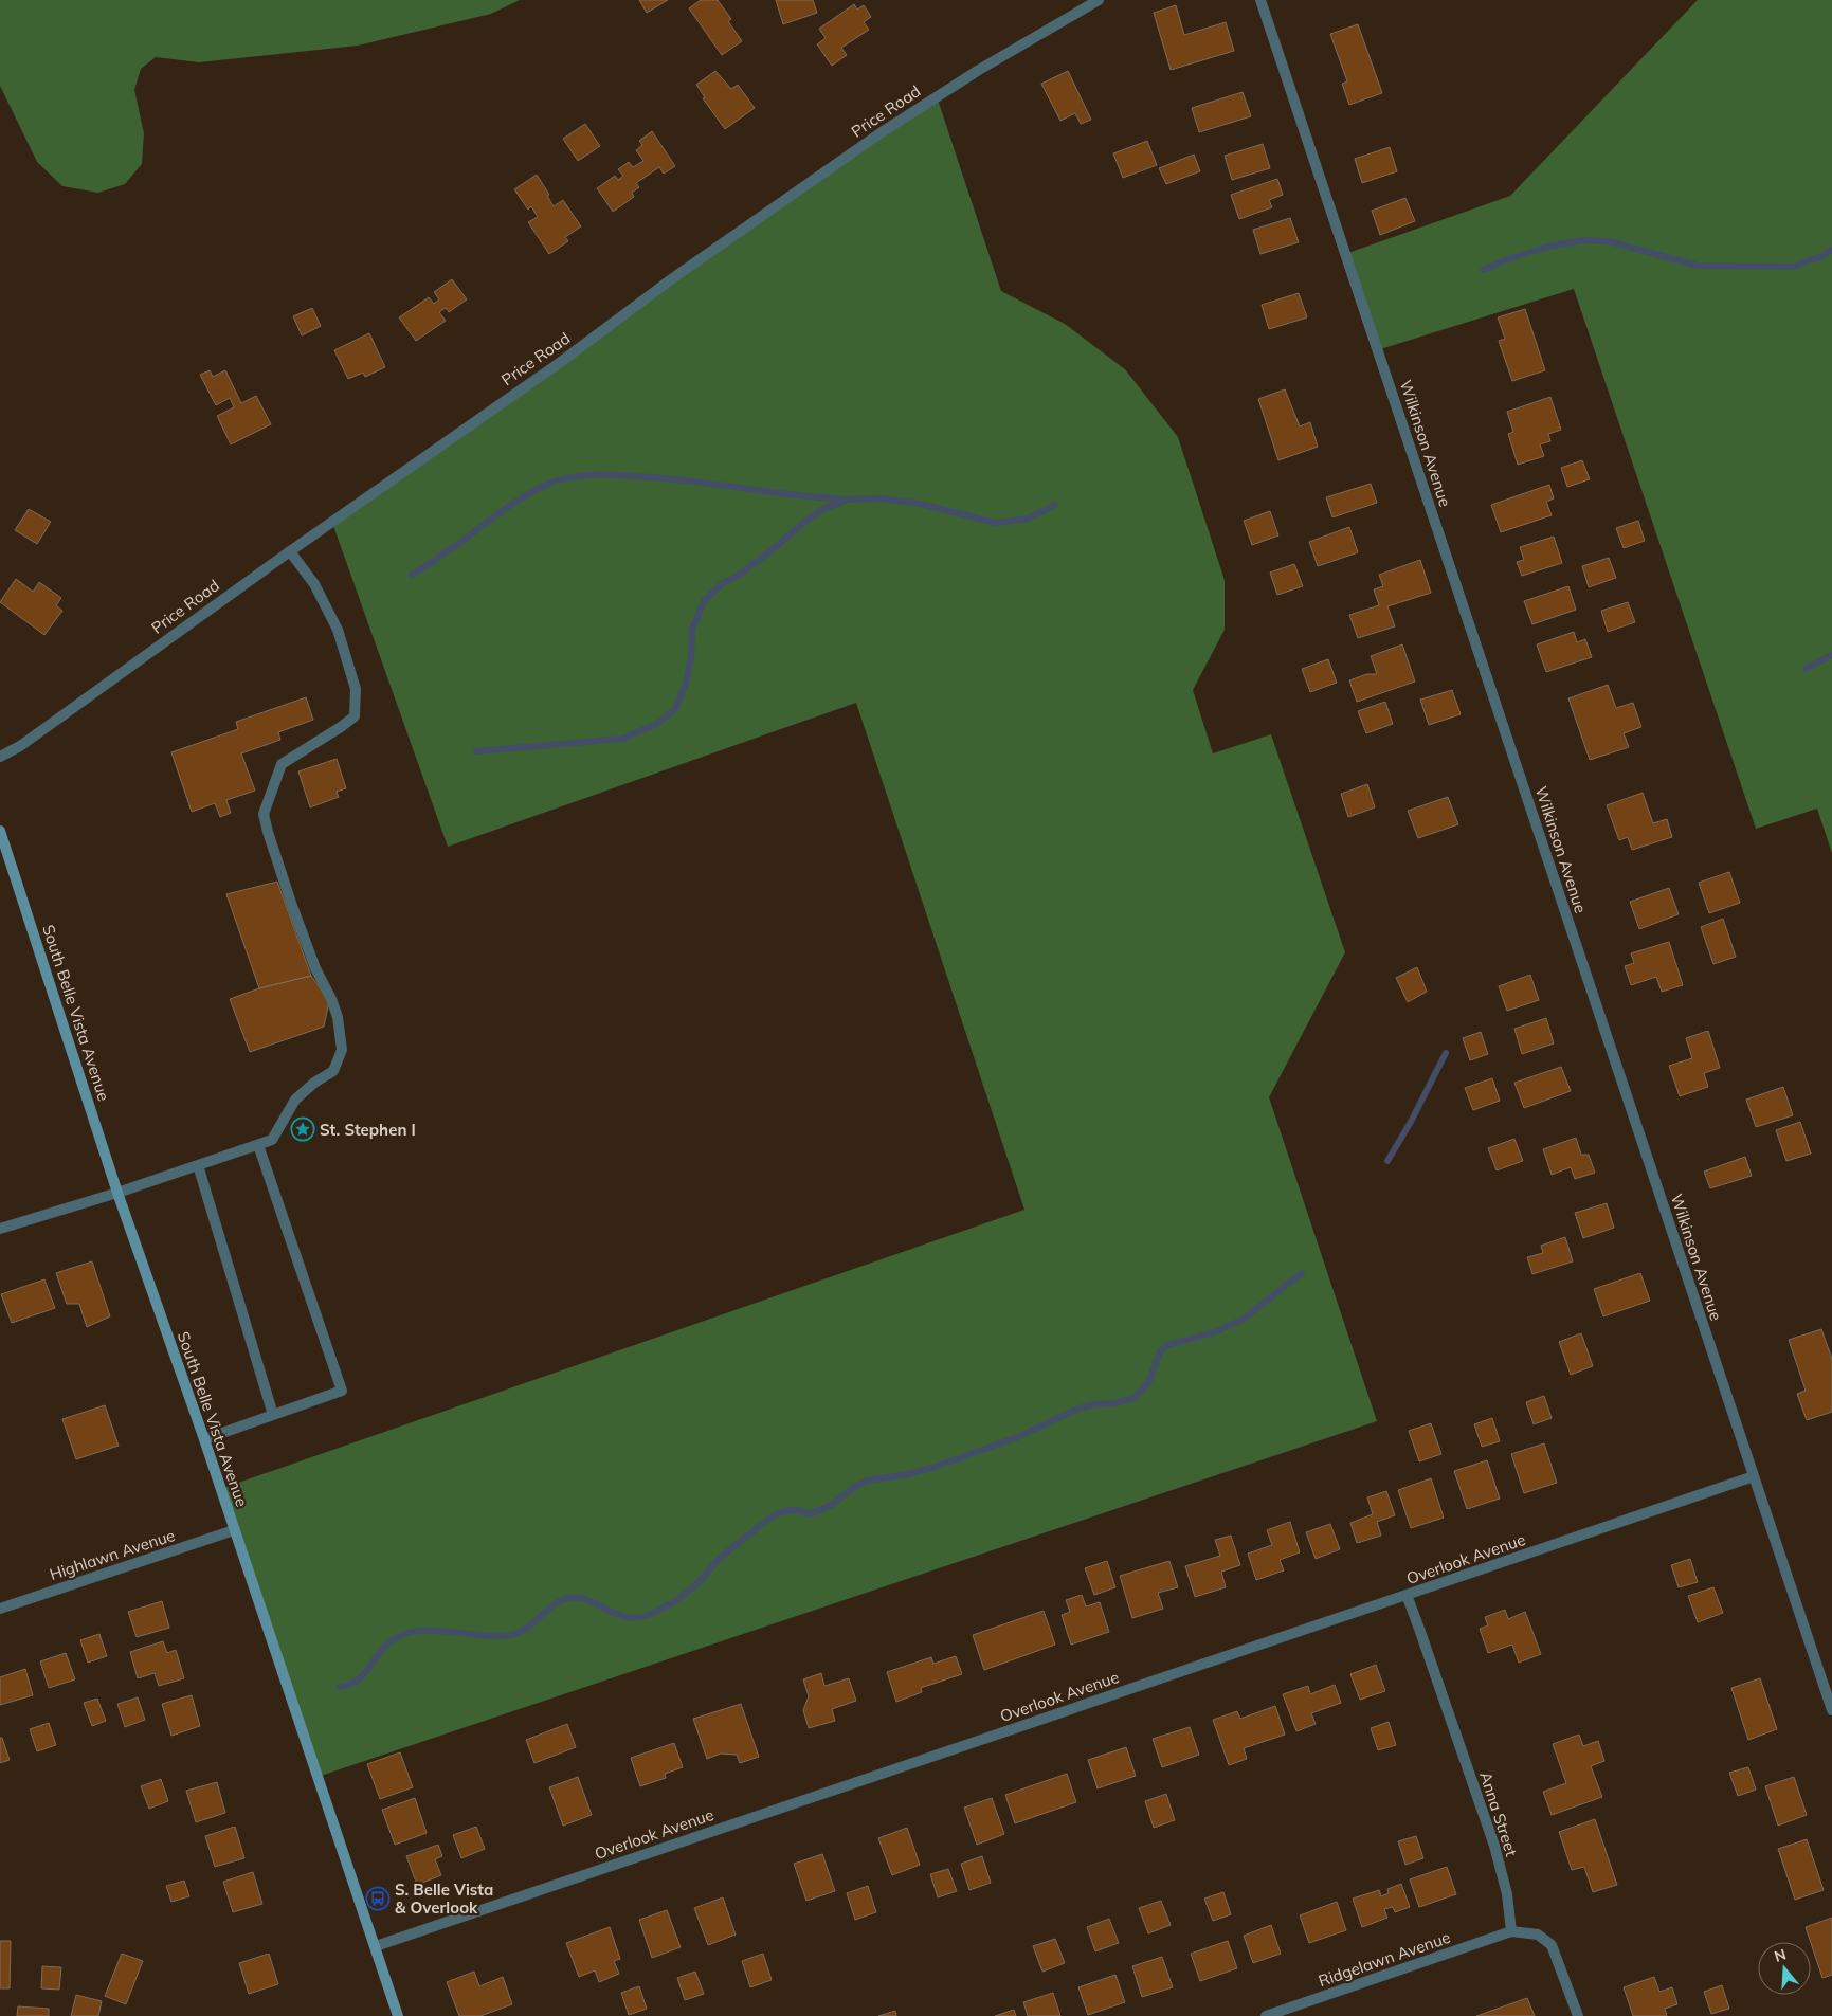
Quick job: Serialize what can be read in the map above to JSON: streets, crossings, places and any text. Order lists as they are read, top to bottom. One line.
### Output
{"streets":{"street":["Price Road","Wilkinson Avenue","South Belle Vista Avenue","Highlawn Avenue","Overlook Avenue","Anna Street","Ridgelawn Avenue"]},"crossings":[["Wilkinson Avenue","Overlook Avenue"],["South Belle Vista Avenue","Highlawn Avenue"],["South Belle Vista Avenue","Overlook Avenue"],["Overlook Avenue","Anna Street"],["Anna Street","Ridgelawn Avenue"]],"places":{"place":["St. Stephen I"],"bus stop":["S. Belle Vista & Overlook"]},"north":"top"}
